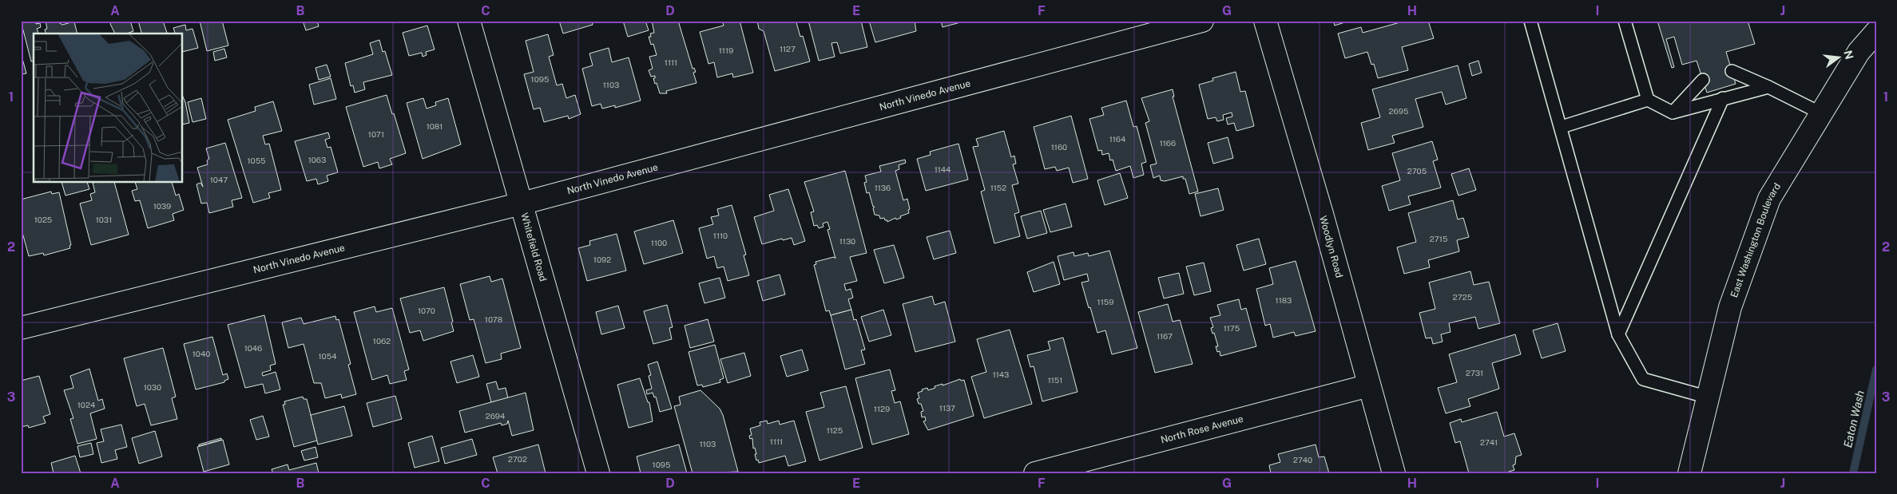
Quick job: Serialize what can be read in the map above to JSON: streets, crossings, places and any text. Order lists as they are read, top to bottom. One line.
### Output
{"streets":{"street":["North Vinedo Avenue","East Washington Boulevard","Whitefield Road","Woodlyn Road","North Rose Avenue"]},"crossings":[["North Vinedo Avenue","Whitefield Road"],["Woodlyn Road","North Rose Avenue"]],"water":["Eaton Wash"],"house_numbers":["1127","1119","1111","1095","1103","2695","1081","1071","1164","1166","1160","1063","1055","1144","2705","1047","1136","1152","1039","1025","1031","1110","2715","1130","1100","1092","2725","1183","1159","1070","1078","1175","1167","1062","1046","1040","1054","2731","1143","1151","1030","1024","1137","1129","2694","1125","1111","2741","1103","2702","2740","1095"],"north":"right","grid":{"columns":["A","B","C","D","E","F","G","H","I","J"],"rows":["1","2","3"]}}
